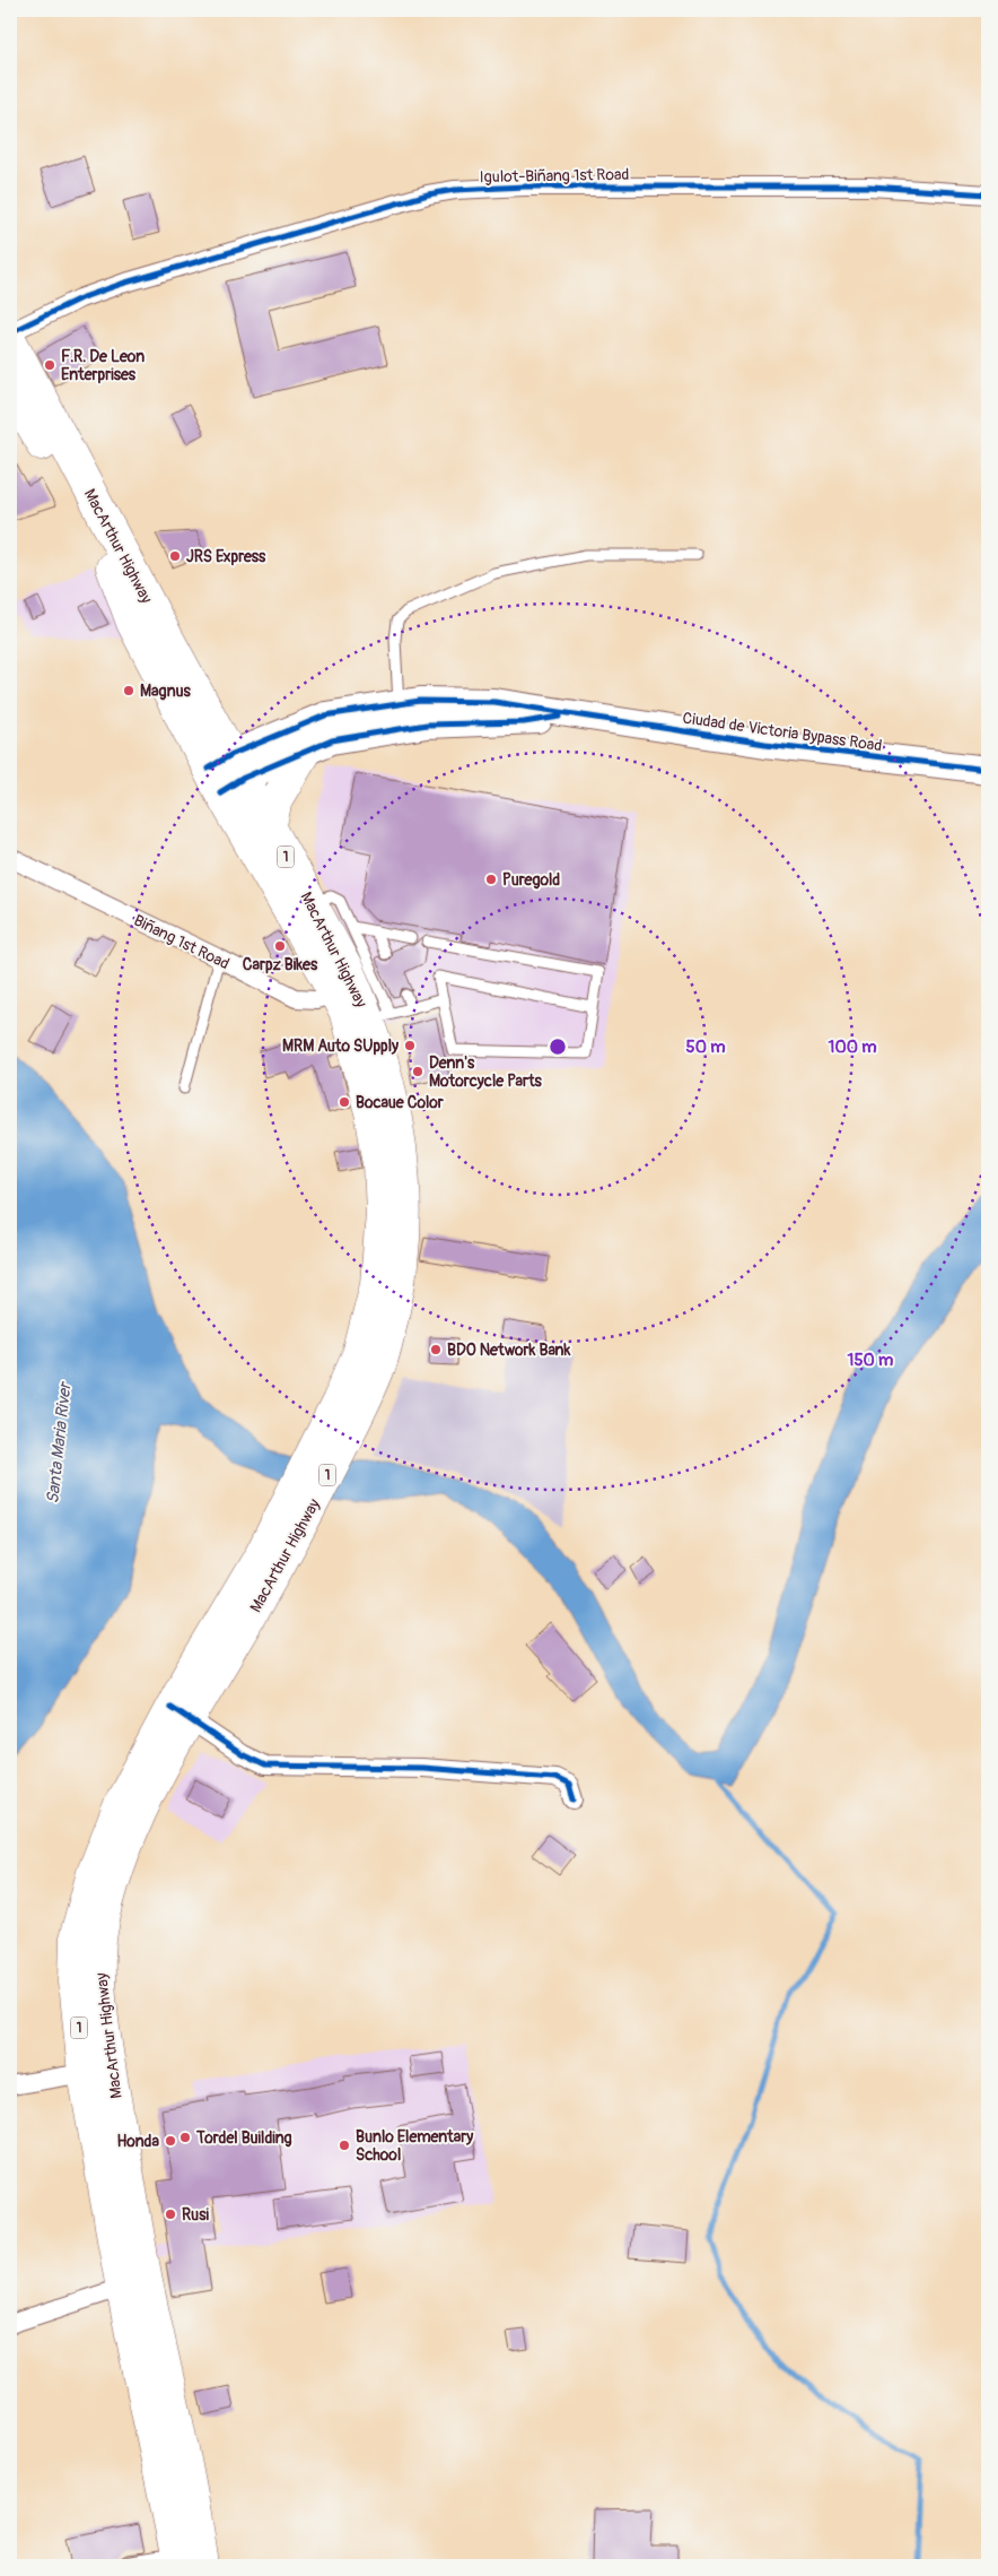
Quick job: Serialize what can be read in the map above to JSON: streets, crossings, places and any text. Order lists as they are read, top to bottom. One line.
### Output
{"streets":{"highway":["MacArthur Highway","1"],"main road":["Ciudad de Victoria Bypass Road"],"street":["Igulot-Biñang 1st Road","Biñang 1st Road"]},"crossings":[["MacArthur Highway","Ciudad de Victoria Bypass Road"],["MacArthur Highway","Biñang 1st Road"]],"water":["Santa Maria River"],"places":["F.R. De Leon Enterprises","JRS Express","Magnus","Puregold","Carpz Bikes","MRM Auto SUpply","Denn's Motorcycle Parts","Bocaue Color","BDO Network Bank","Tordel Building","Honda","Bunlo Elementary School","Rusi"],"rings":["50 m","100 m","150 m"]}
